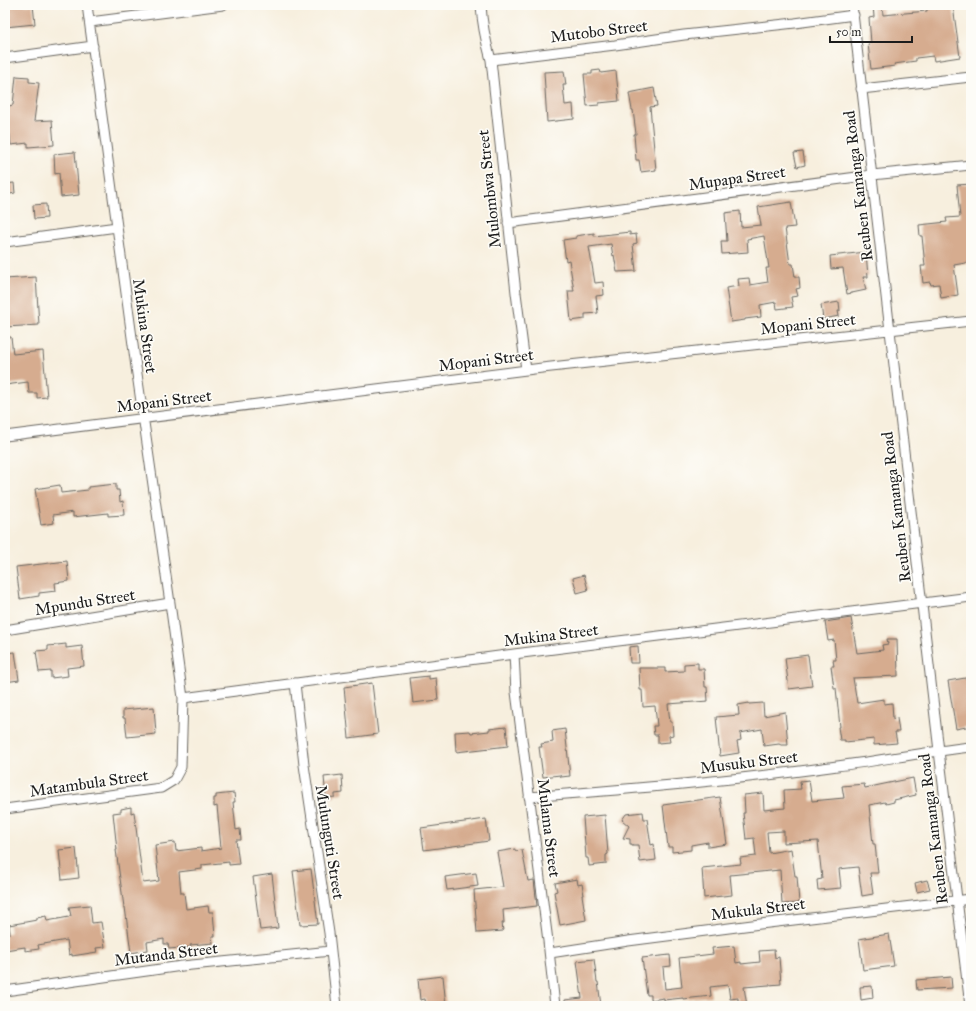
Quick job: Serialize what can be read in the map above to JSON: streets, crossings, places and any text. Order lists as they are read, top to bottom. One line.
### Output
{"streets":{"street":["Mutobo Street","Mupapa Street","Reuben Kamanga Road","Mulombwa Street","Mopani Street","Mukina Street","Mpundu Street","Musuku Street","Matambula Street","Mulama Street","Mulunguti Street","Mukula Street","Mutanda Street"]},"crossings":[["Mutobo Street","Reuben Kamanga Road"],["Mutobo Street","Mulombwa Street"],["Mupapa Street","Reuben Kamanga Road"],["Mupapa Street","Mulombwa Street"],["Reuben Kamanga Road","Mopani Street"],["Reuben Kamanga Road","Mukina Street"],["Reuben Kamanga Road","Musuku Street"],["Reuben Kamanga Road","Mukula Street"],["Mulombwa Street","Mopani Street"],["Mopani Street","Mukina Street"],["Mukina Street","Mpundu Street"],["Mukina Street","Matambula Street"],["Mukina Street","Mulama Street"],["Mukina Street","Mulunguti Street"],["Musuku Street","Mulama Street"],["Mulama Street","Mukula Street"],["Mulunguti Street","Mutanda Street"]],"scale_bar":"50 m"}
